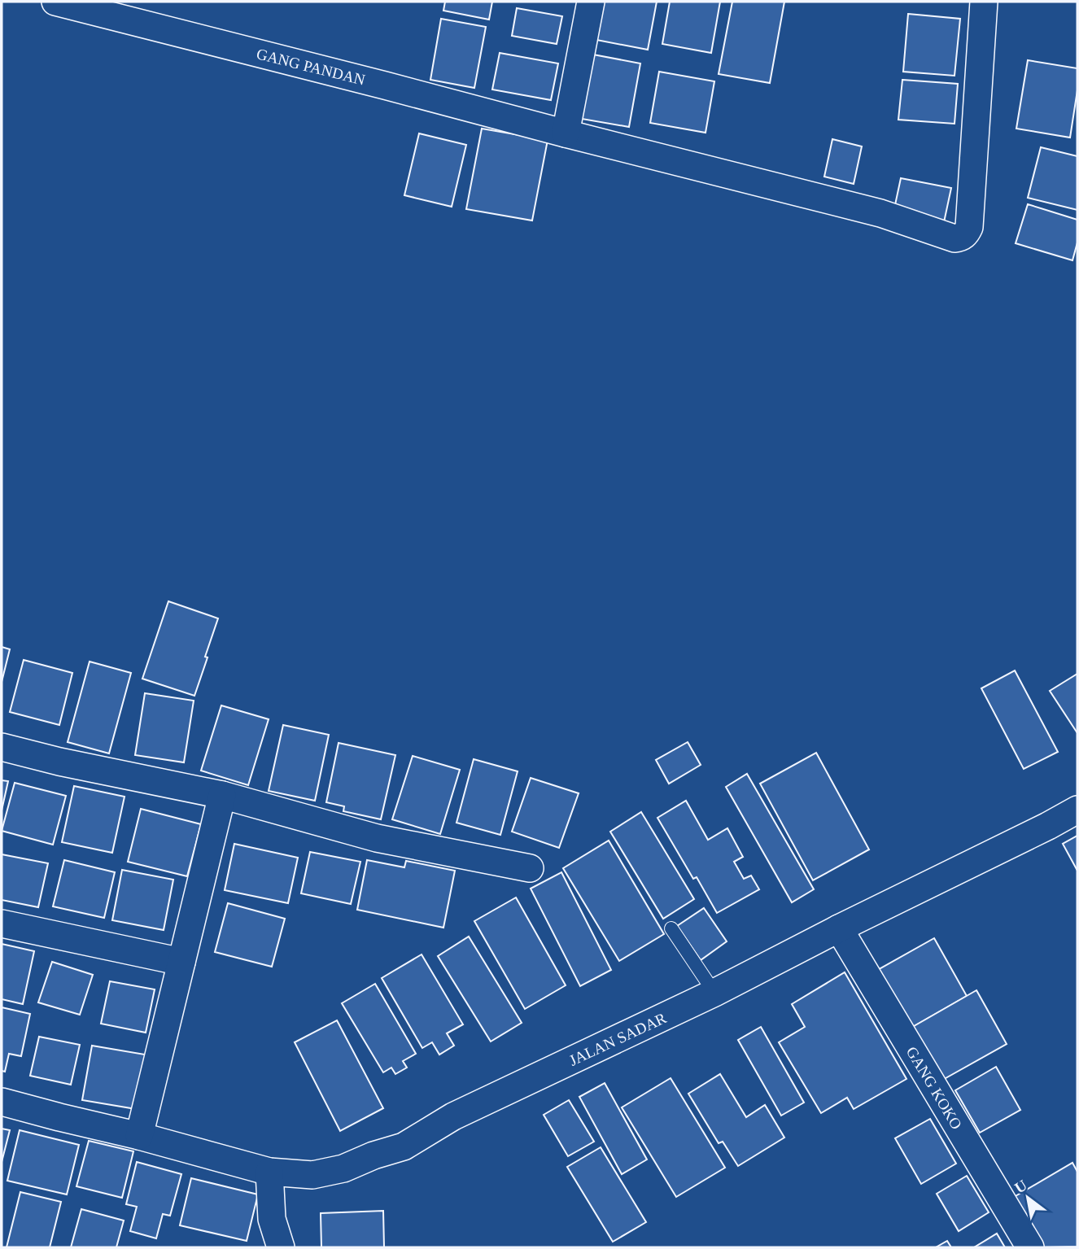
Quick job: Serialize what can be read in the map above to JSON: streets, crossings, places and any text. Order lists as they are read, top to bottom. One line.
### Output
{"streets":{"street":["GANG PANDAN","JALAN SADAR","GANG KOKO"]},"crossings":[["JALAN SADAR","GANG KOKO"]],"north":"top left"}
